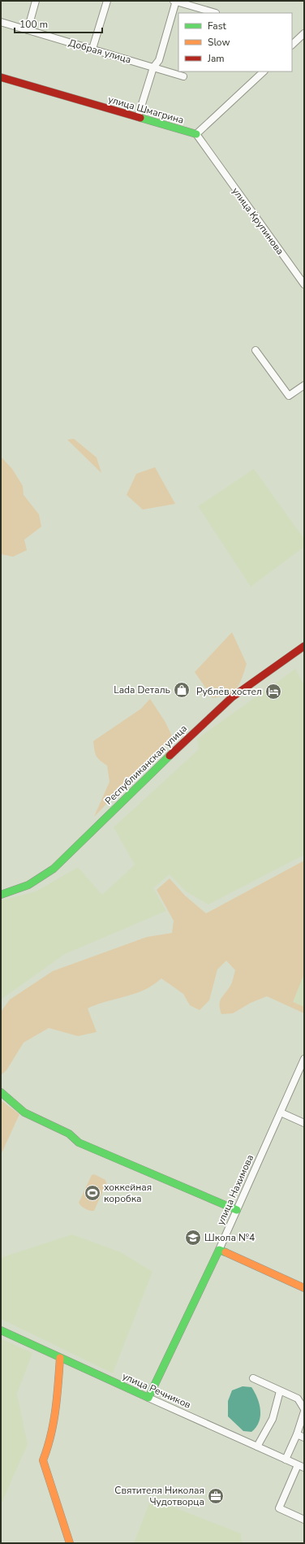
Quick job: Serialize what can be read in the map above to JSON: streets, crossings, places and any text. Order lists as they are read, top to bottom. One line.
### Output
{"streets":{"street":["Добрая улица","улица Шмагрина","улица Крупинова","Республиканская улица","улица Нахимова","улица Речников"]},"crossings":[["улица Шмагрина","улица Крупинова"],["улица Нахимова","улица Речников"]],"places":{"shop":["Lada Dеталь"],"hotel":["Рублёв хостел"],"sports":["хоккейная коробка"],"school or university":["Школа №4"],"office":["Святителя Николая Чудотворца"]},"legend":["Fast","Slow","Jam"],"scale_bar":"100 m"}
